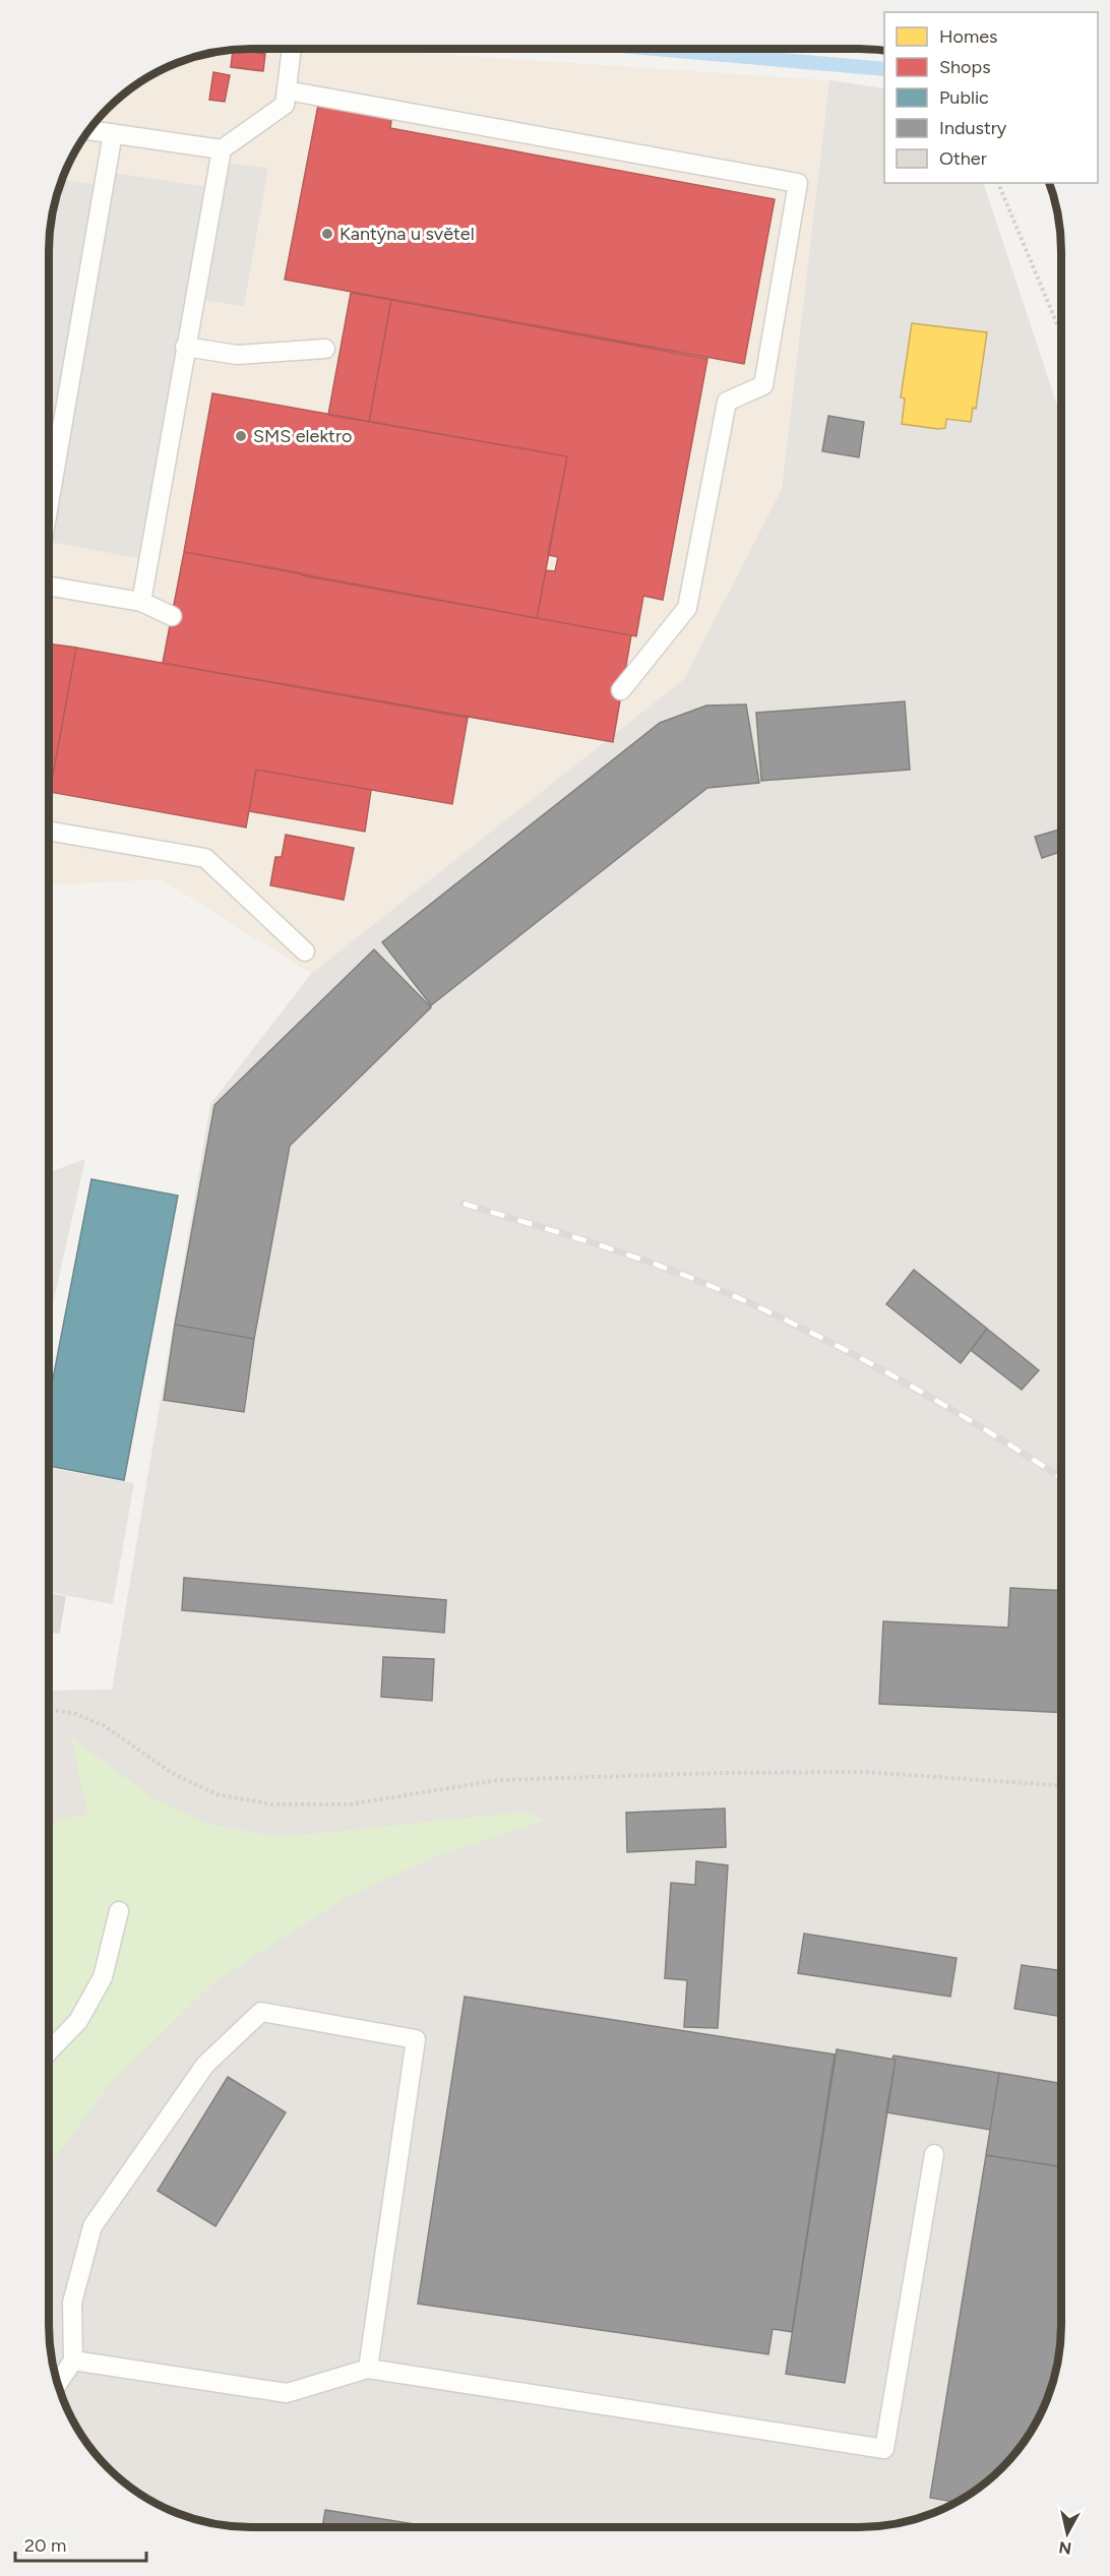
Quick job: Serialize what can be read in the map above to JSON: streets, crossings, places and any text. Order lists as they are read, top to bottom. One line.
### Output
{"places":["Kantýna u světel","SMS elektro"],"legend":["Homes","Shops","Public","Industry","Other"],"scale_bar":"20 m","north":"bottom"}
